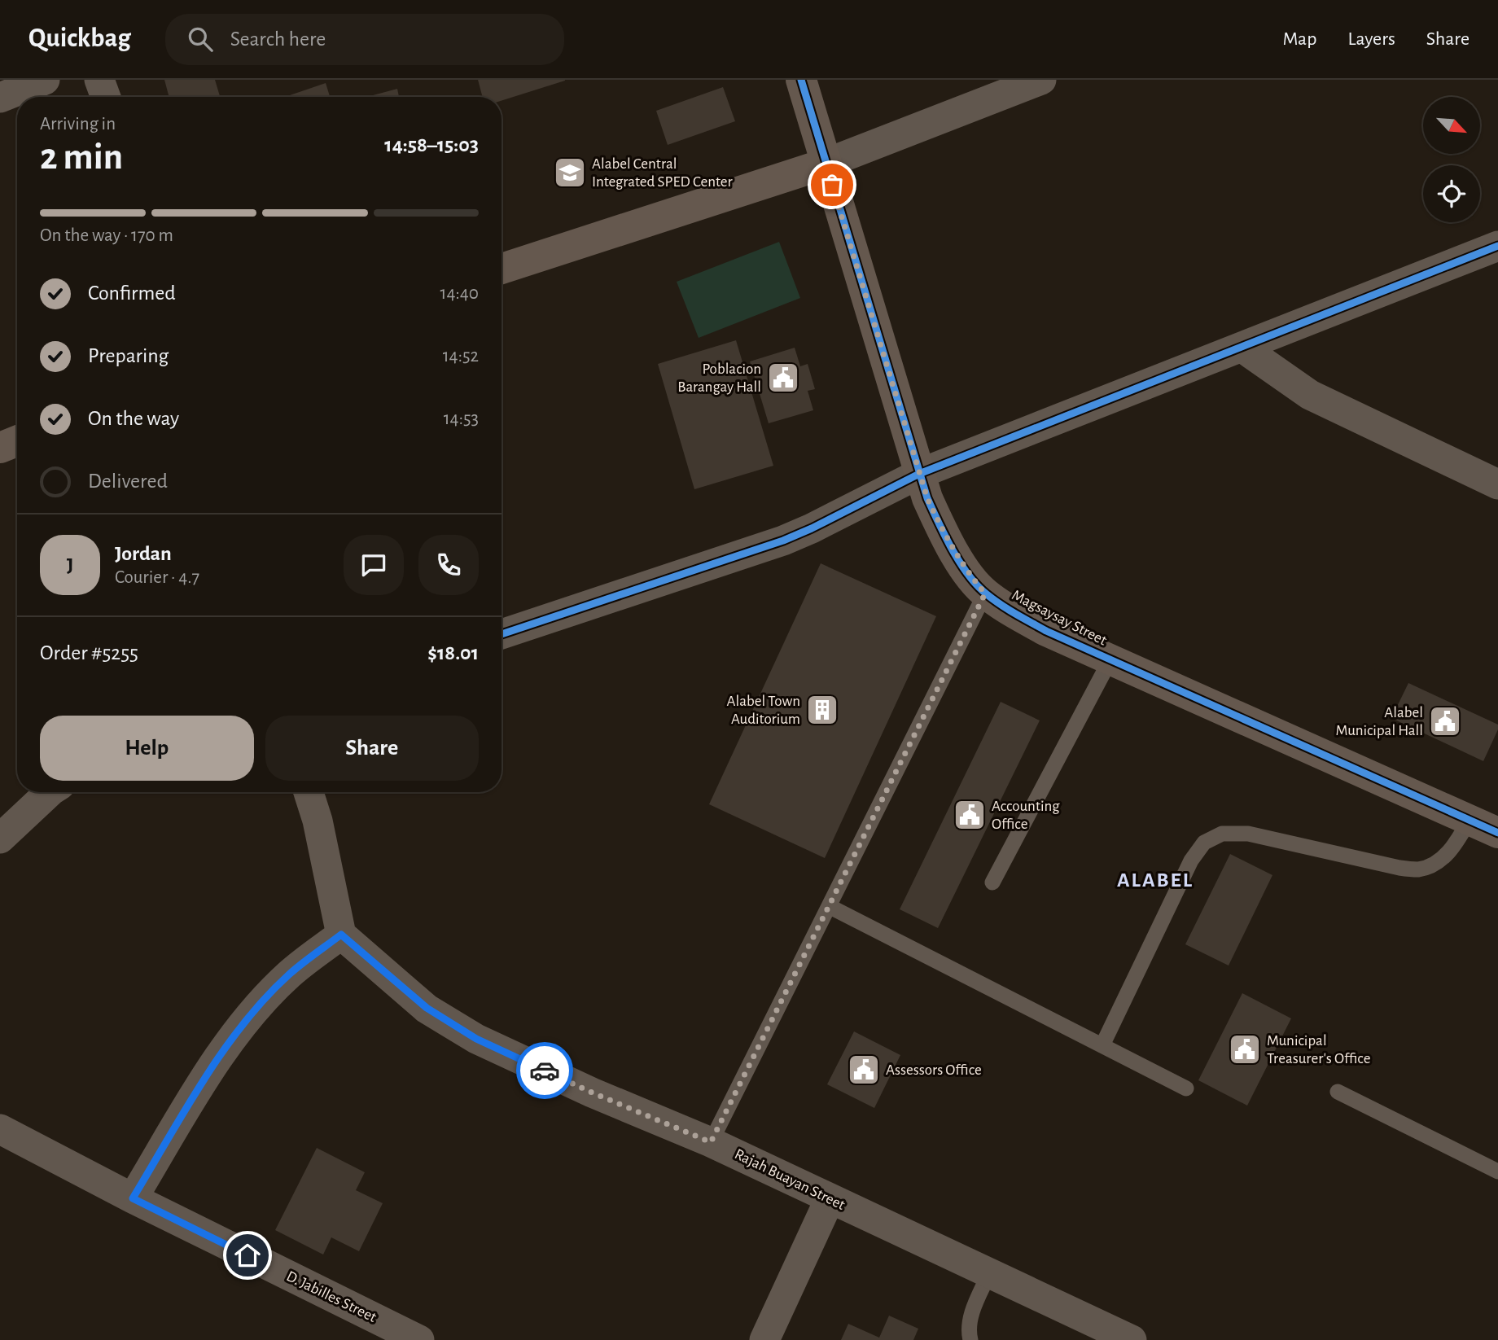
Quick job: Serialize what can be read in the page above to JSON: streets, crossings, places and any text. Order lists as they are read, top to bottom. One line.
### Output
{"streets":{"street":["Magsaysay Street","Rajah Buayan Street","D. Jabilles Street"]},"districts":["ALABEL"],"places":{"school or university":["Alabel Central Integrated SPED Center"],"public building":["Poblacion Barangay Hall","Alabel Municipal Hall","Accounting Office","Municipal Treasurer's Office","Assessors Office"],"building":["Alabel Town Auditorium"]},"north":"bottom right","page":{"header":"Quickbag","search":"Search here","nav":["Map","Layers","Share"],"heading":["2 min","Arriving in","14:58–15:03"],"panel":["Jordan","Courier · 4.7","Order #5255","$18.01"],"bar":"On the way · 170 m","list":[["Confirmed","14:40"],["Preparing","14:52"],["On the way","14:53"],"Delivered"],"round":"J","buttons":["Help","Share"]}}
